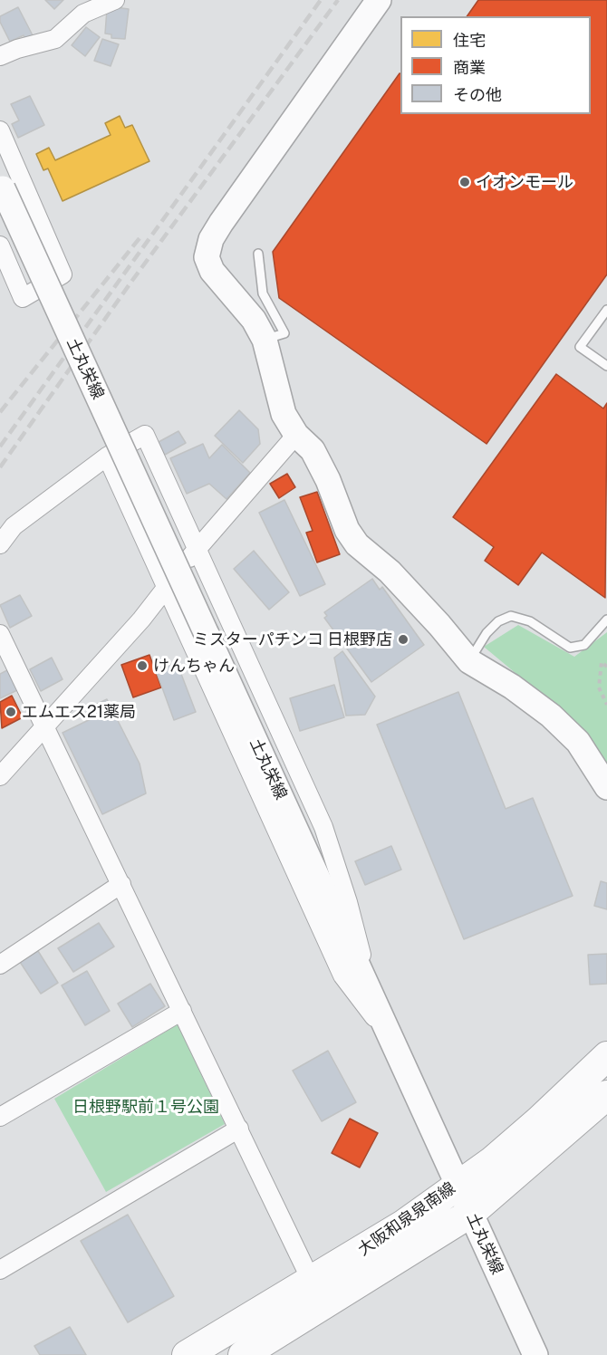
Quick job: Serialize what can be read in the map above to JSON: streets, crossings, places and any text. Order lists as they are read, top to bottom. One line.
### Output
{"streets":{"main road":["土丸栄線","大阪和泉泉南線"]},"crossings":[["土丸栄線","大阪和泉泉南線"]],"parks":["日根野駅前１号公園"],"places":["イオンモール","ミスターパチンコ 日根野店","けんちゃん","エムエス21薬局"],"legend":["住宅","商業","その他"]}
